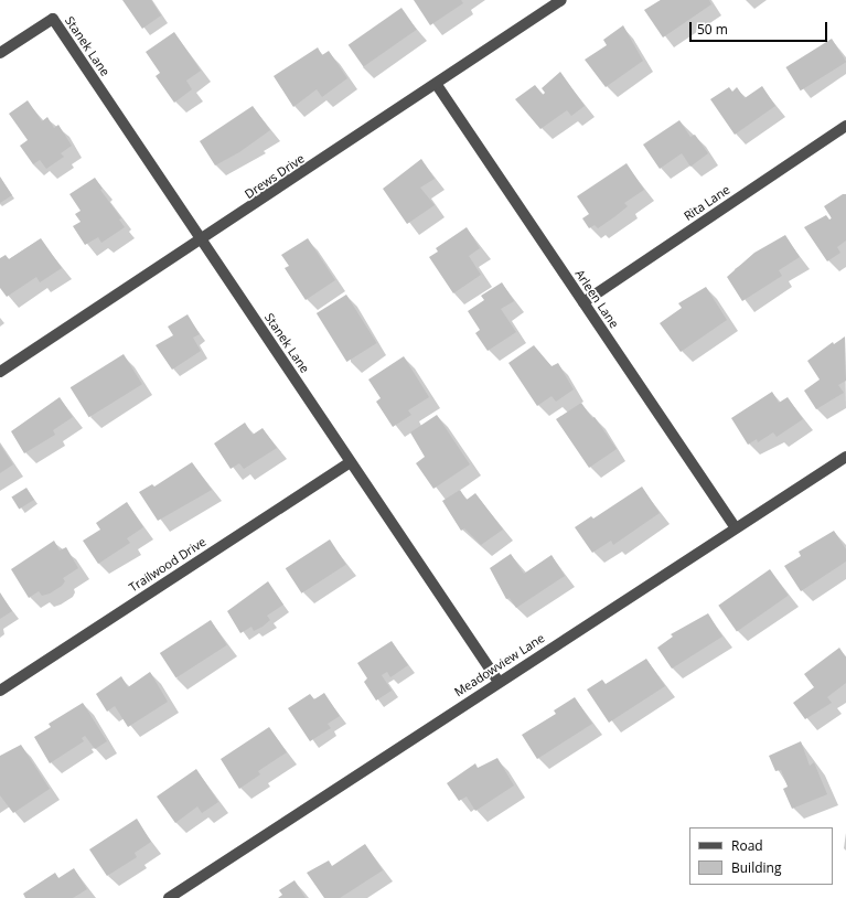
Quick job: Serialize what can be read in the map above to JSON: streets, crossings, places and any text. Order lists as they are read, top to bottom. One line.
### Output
{"streets":{"street":["Stanek Lane","Drews Drive","Rita Lane","Arleen Lane","Trailwood Drive","Meadowview Lane"]},"crossings":[["Stanek Lane","Drews Drive"],["Stanek Lane","Trailwood Drive"],["Stanek Lane","Meadowview Lane"],["Drews Drive","Arleen Lane"],["Rita Lane","Arleen Lane"],["Arleen Lane","Meadowview Lane"]],"legend":["Road","Building"],"scale_bar":"50 m"}
